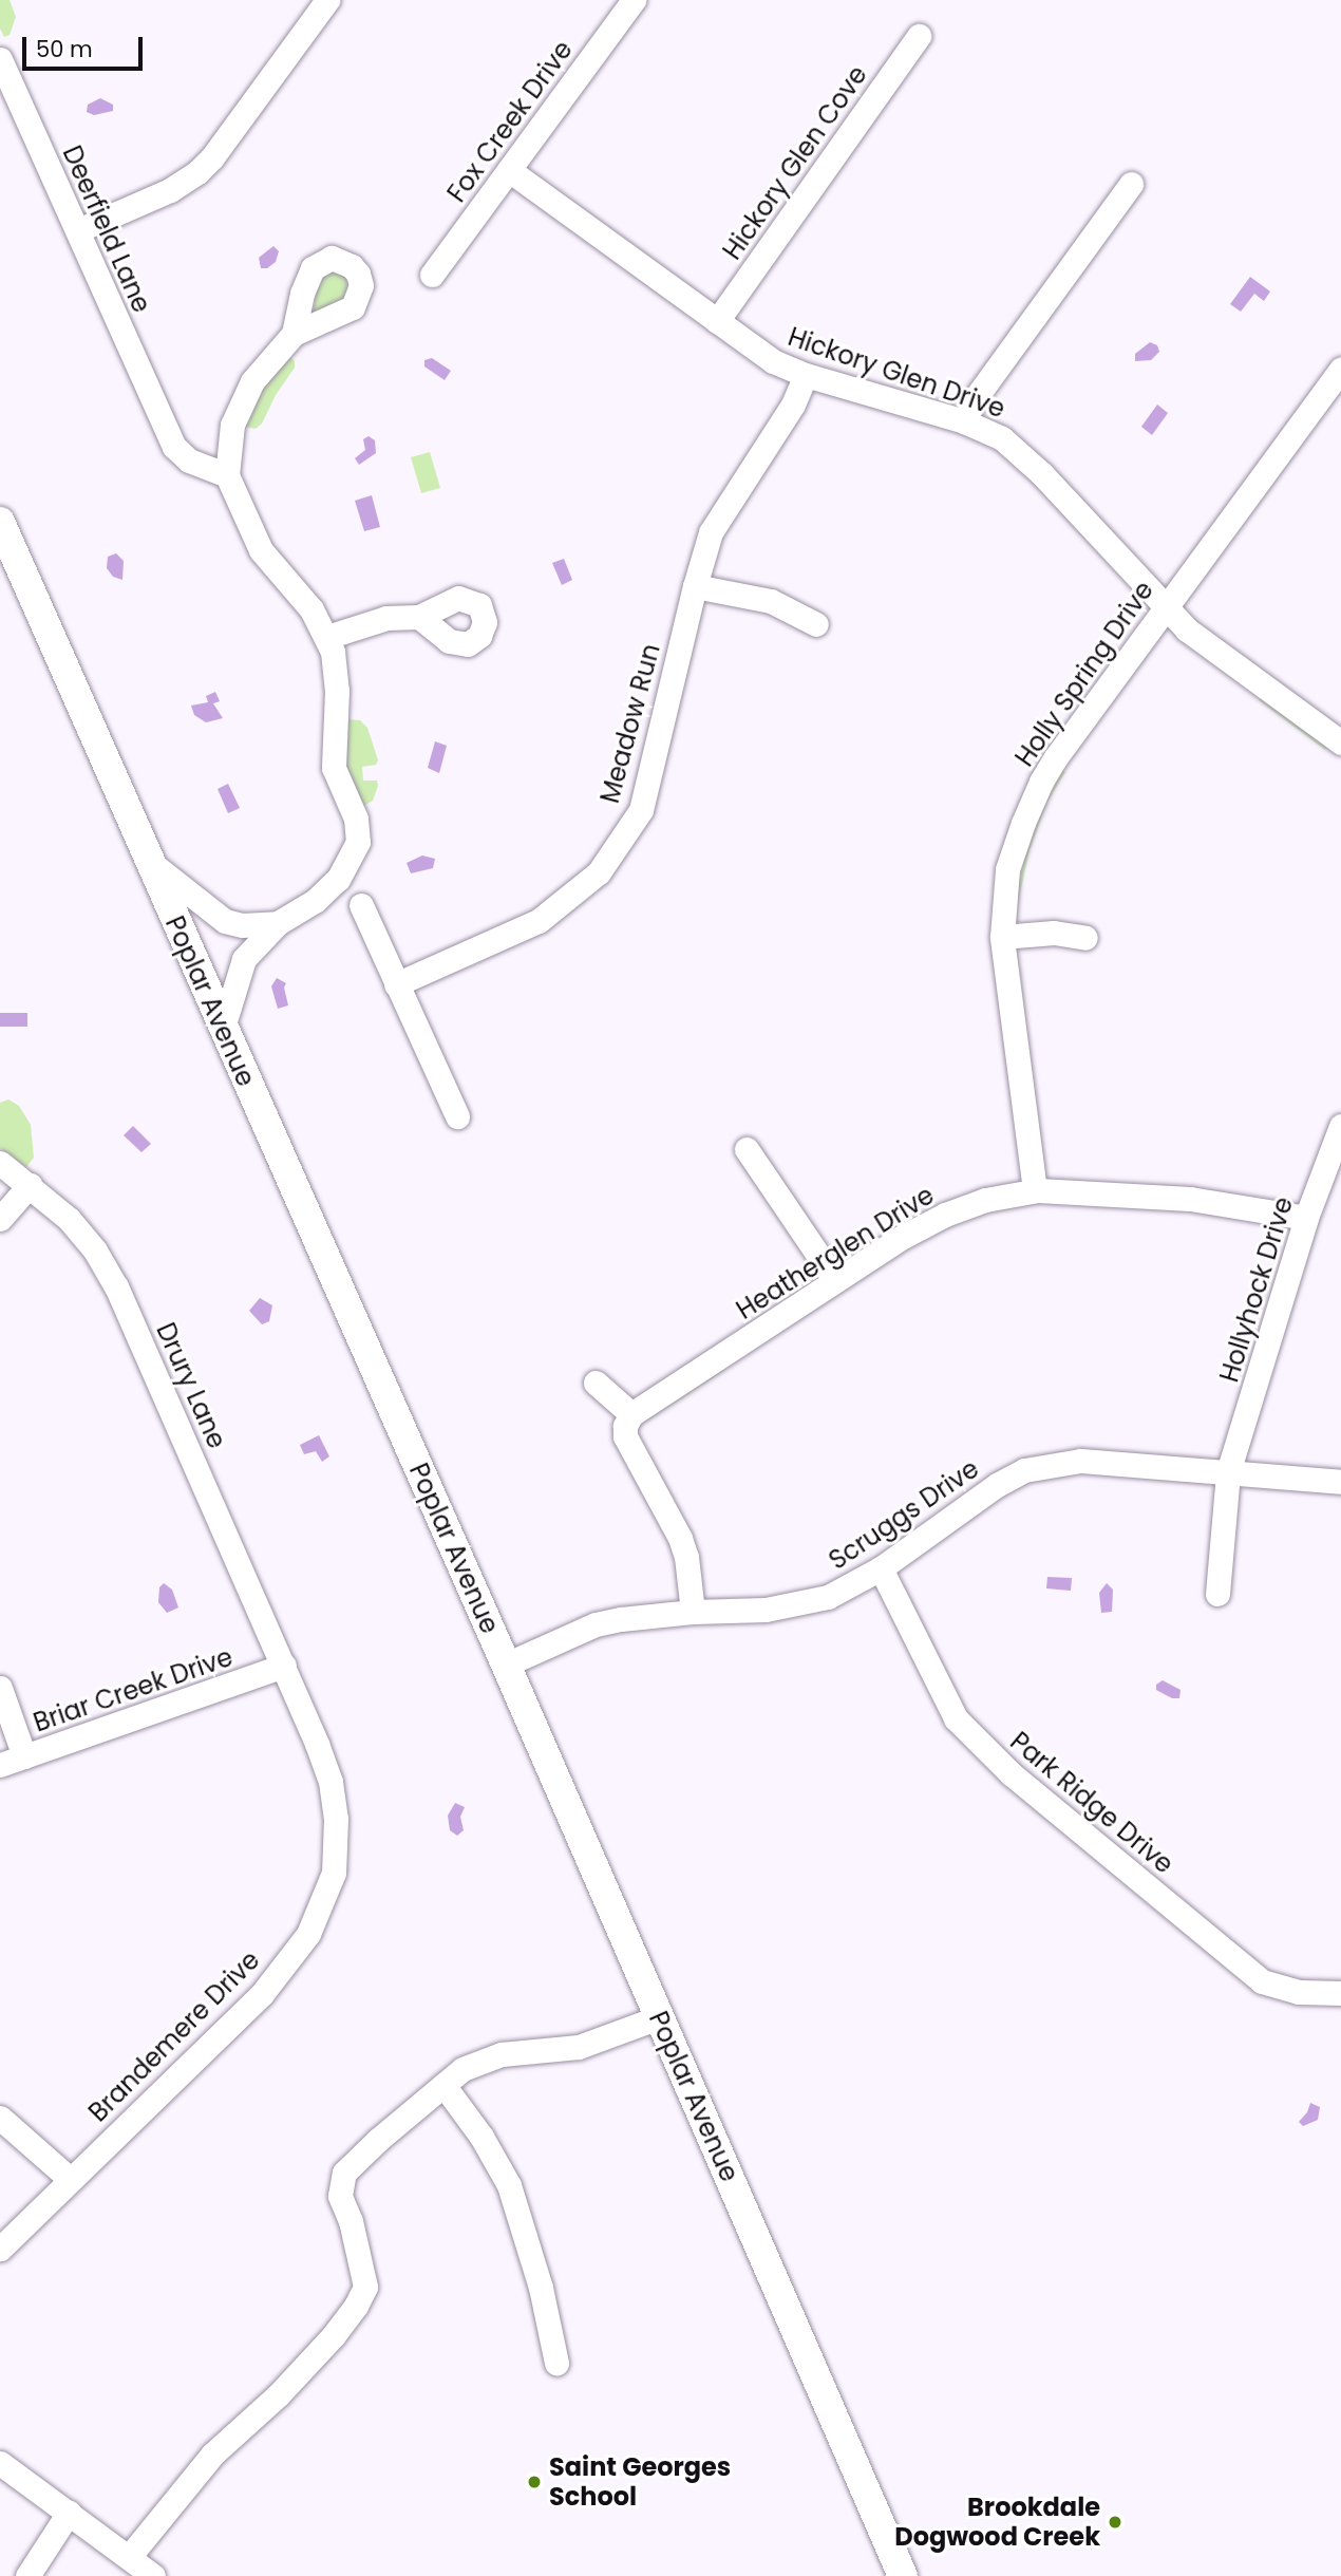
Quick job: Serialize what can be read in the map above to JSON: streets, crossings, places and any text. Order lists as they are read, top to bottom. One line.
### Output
{"streets":{"main road":["Poplar Avenue"],"street":["Fox Creek Drive","Hickory Glen Cove","Deerfield Lane","Hickory Glen Drive","Holly Spring Drive","Meadow Run","Heatherglen Drive","Hollyhock Drive","Drury Lane","Scruggs Drive","Briar Creek Drive","Park Ridge Drive","Brandemere Drive"]},"crossings":[["Fox Creek Drive","Hickory Glen Drive"],["Hickory Glen Cove","Hickory Glen Drive"],["Hickory Glen Drive","Holly Spring Drive"],["Hickory Glen Drive","Meadow Run"],["Holly Spring Drive","Heatherglen Drive"],["Poplar Avenue","Scruggs Drive"],["Heatherglen Drive","Hollyhock Drive"],["Hollyhock Drive","Scruggs Drive"],["Drury Lane","Briar Creek Drive"],["Drury Lane","Brandemere Drive"],["Scruggs Drive","Park Ridge Drive"],["Briar Creek Drive","Brandemere Drive"]],"places":["Saint Georges School","Brookdale Dogwood Creek"],"scale_bar":"50 m"}
